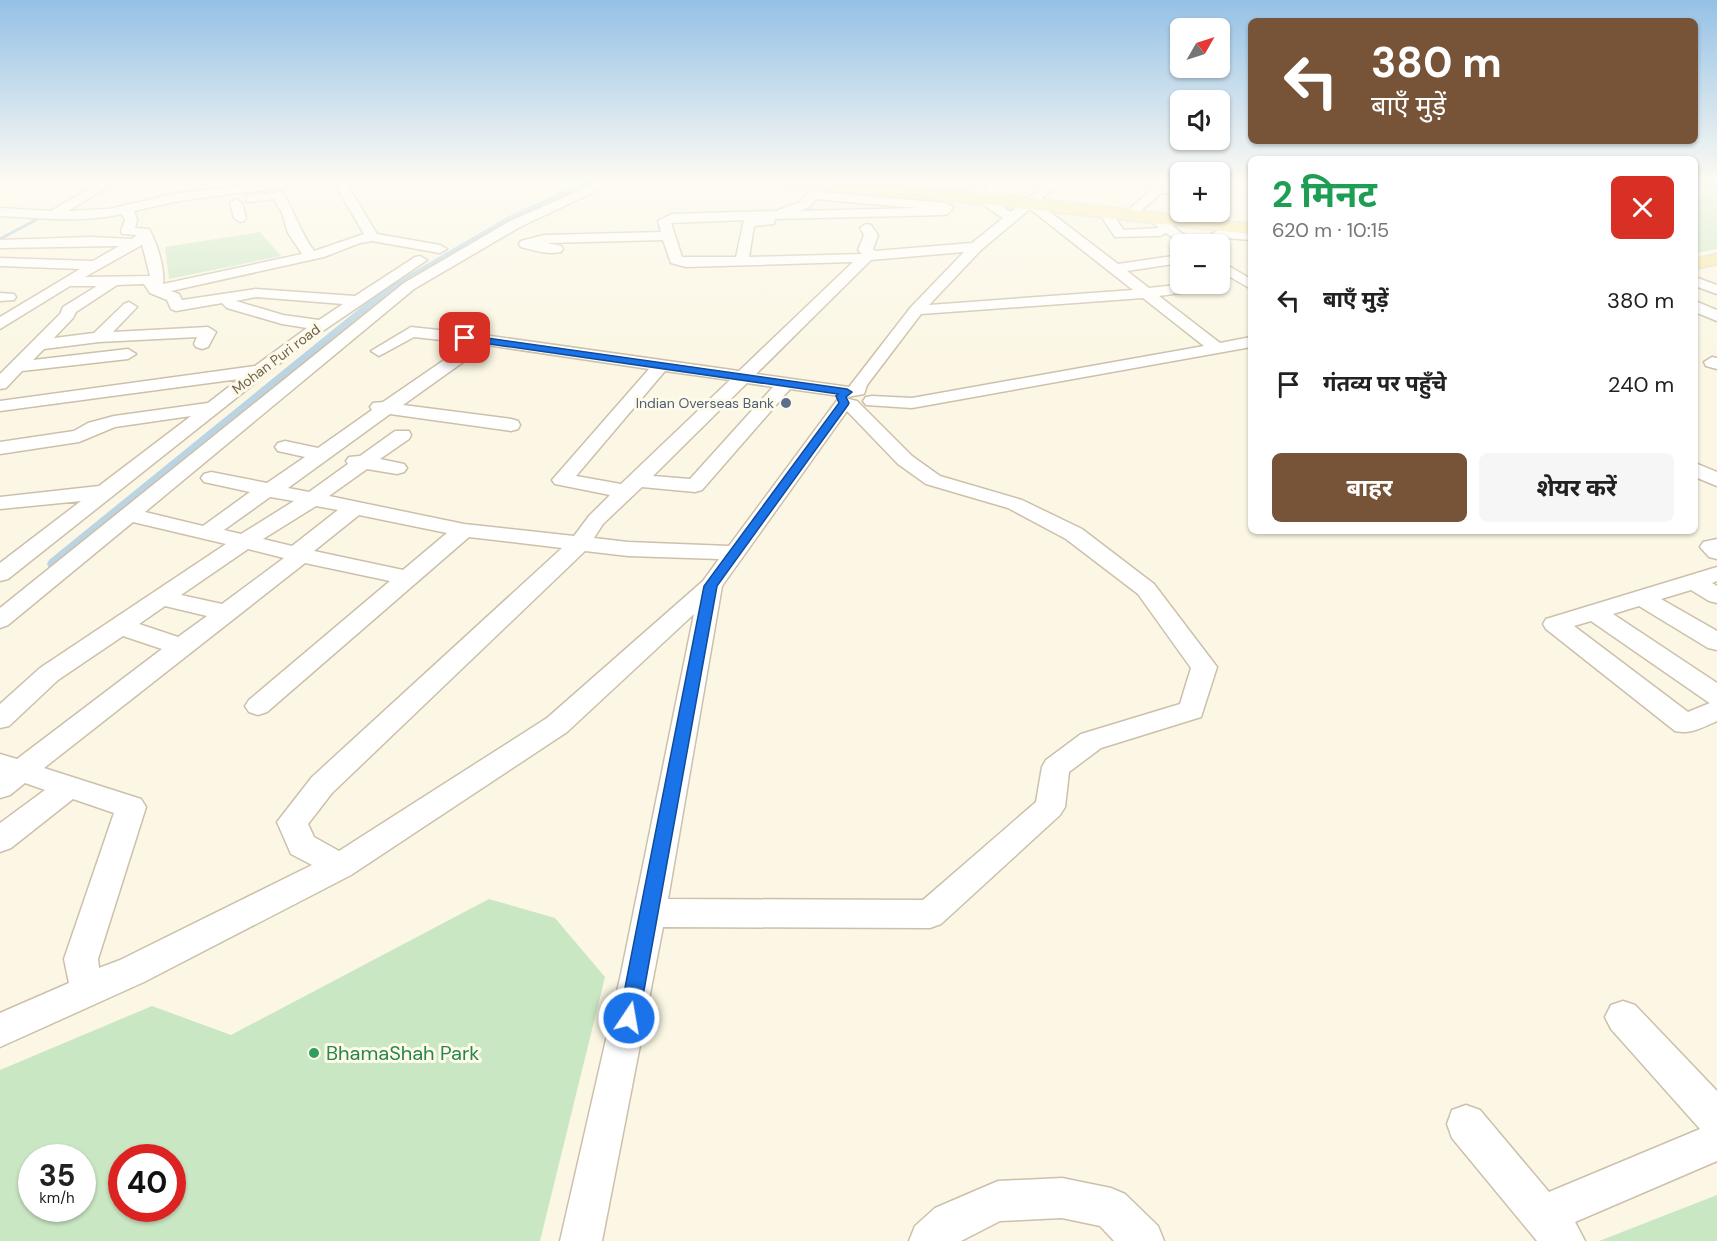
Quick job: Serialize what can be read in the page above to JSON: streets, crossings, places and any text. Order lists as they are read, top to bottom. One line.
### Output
{"streets":{"street":["Mohan Puri road"]},"places":["Indian Overseas Bank","BhamaShah Park"],"north":"top right","page":{"map_buttons":["+","−"],"turn":["380 m","बाएँ मुड़ें"],"heading":["2 मिनट","620 m · 10:15"],"list":[{"name":"बाएँ मुड़ें","value":"380 m"},{"name":"गंतव्य पर पहुँचे","value":"240 m"}],"buttons":["बाहर","शेयर करें"],"speed":"35 km/h","limit":"40"}}
